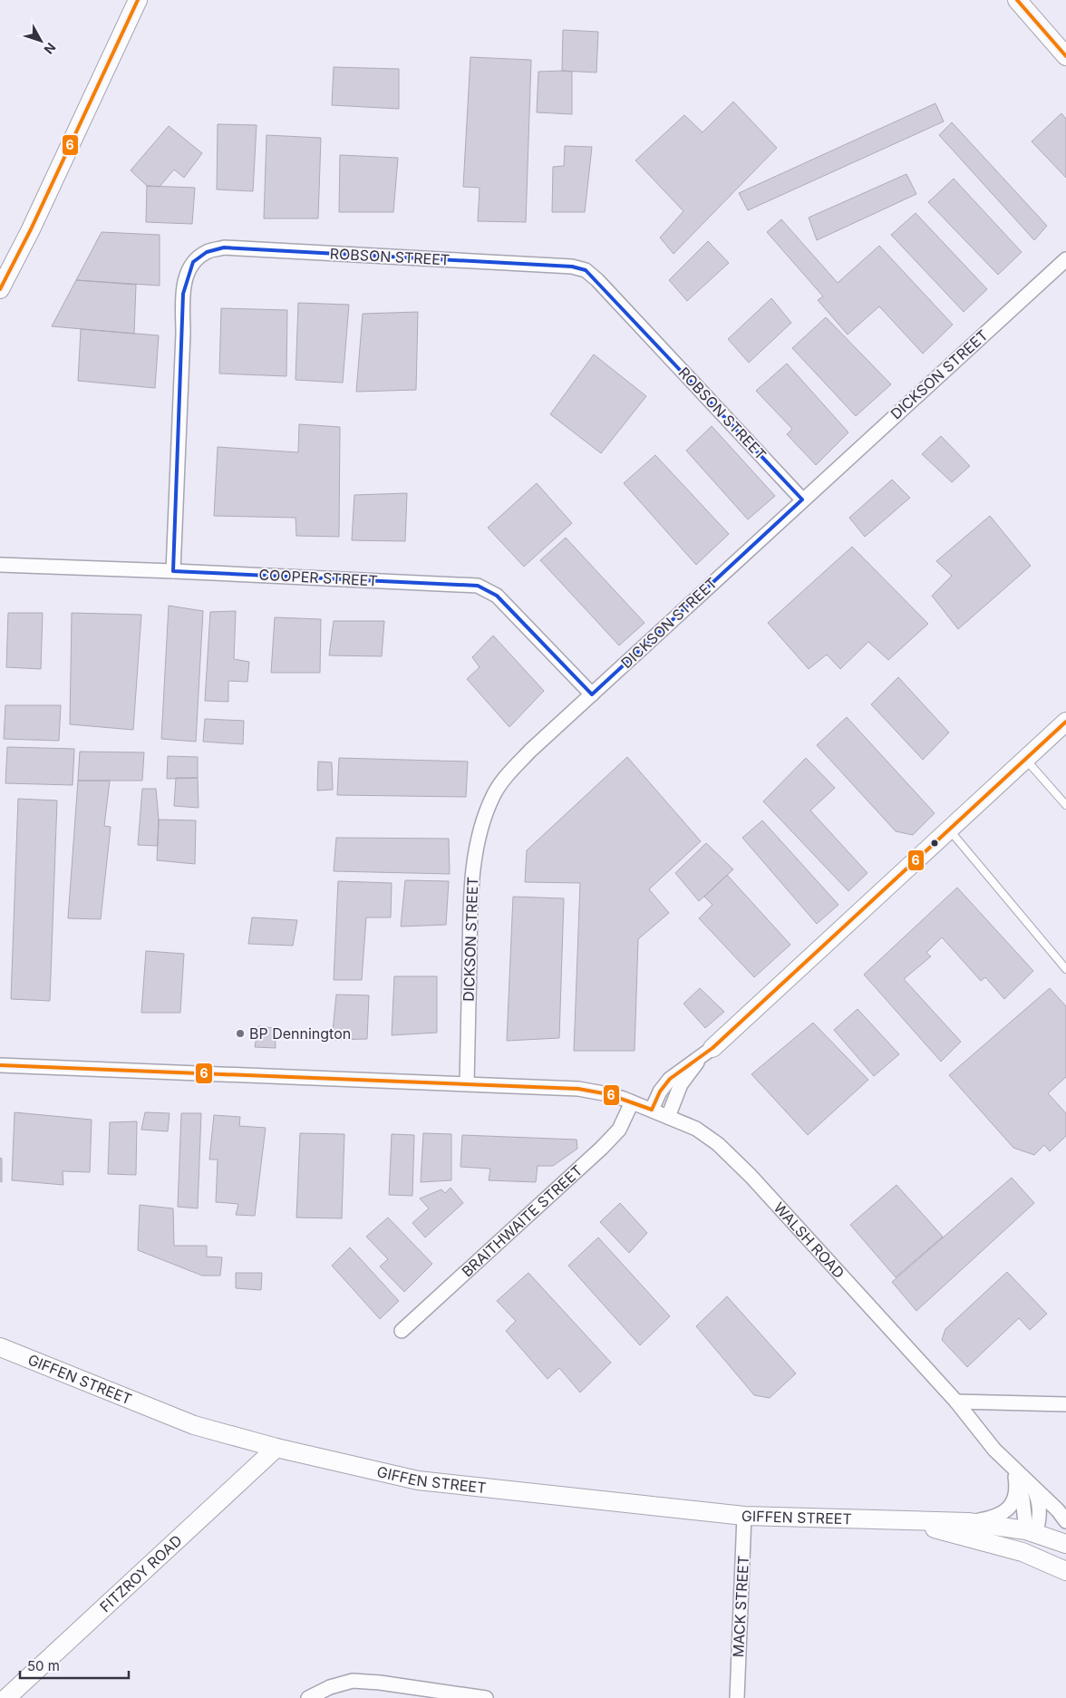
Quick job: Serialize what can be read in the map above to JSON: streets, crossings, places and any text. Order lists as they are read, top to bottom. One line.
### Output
{"streets":{"street":["ROBSON STREET","DICKSON STREET","COOPER STREET","BRAITHWAITE STREET","WALSH ROAD","GIFFEN STREET","FITZROY ROAD","MACK STREET"]},"crossings":[["ROBSON STREET","DICKSON STREET"],["ROBSON STREET","COOPER STREET"],["DICKSON STREET","COOPER STREET"],["DICKSON STREET","WALSH ROAD"],["BRAITHWAITE STREET","WALSH ROAD"],["WALSH ROAD","GIFFEN STREET"],["GIFFEN STREET","FITZROY ROAD"],["GIFFEN STREET","MACK STREET"]],"places":["BP Dennington"],"lines":["transit line 6"],"scale_bar":"50 m","north":"bottom right"}
